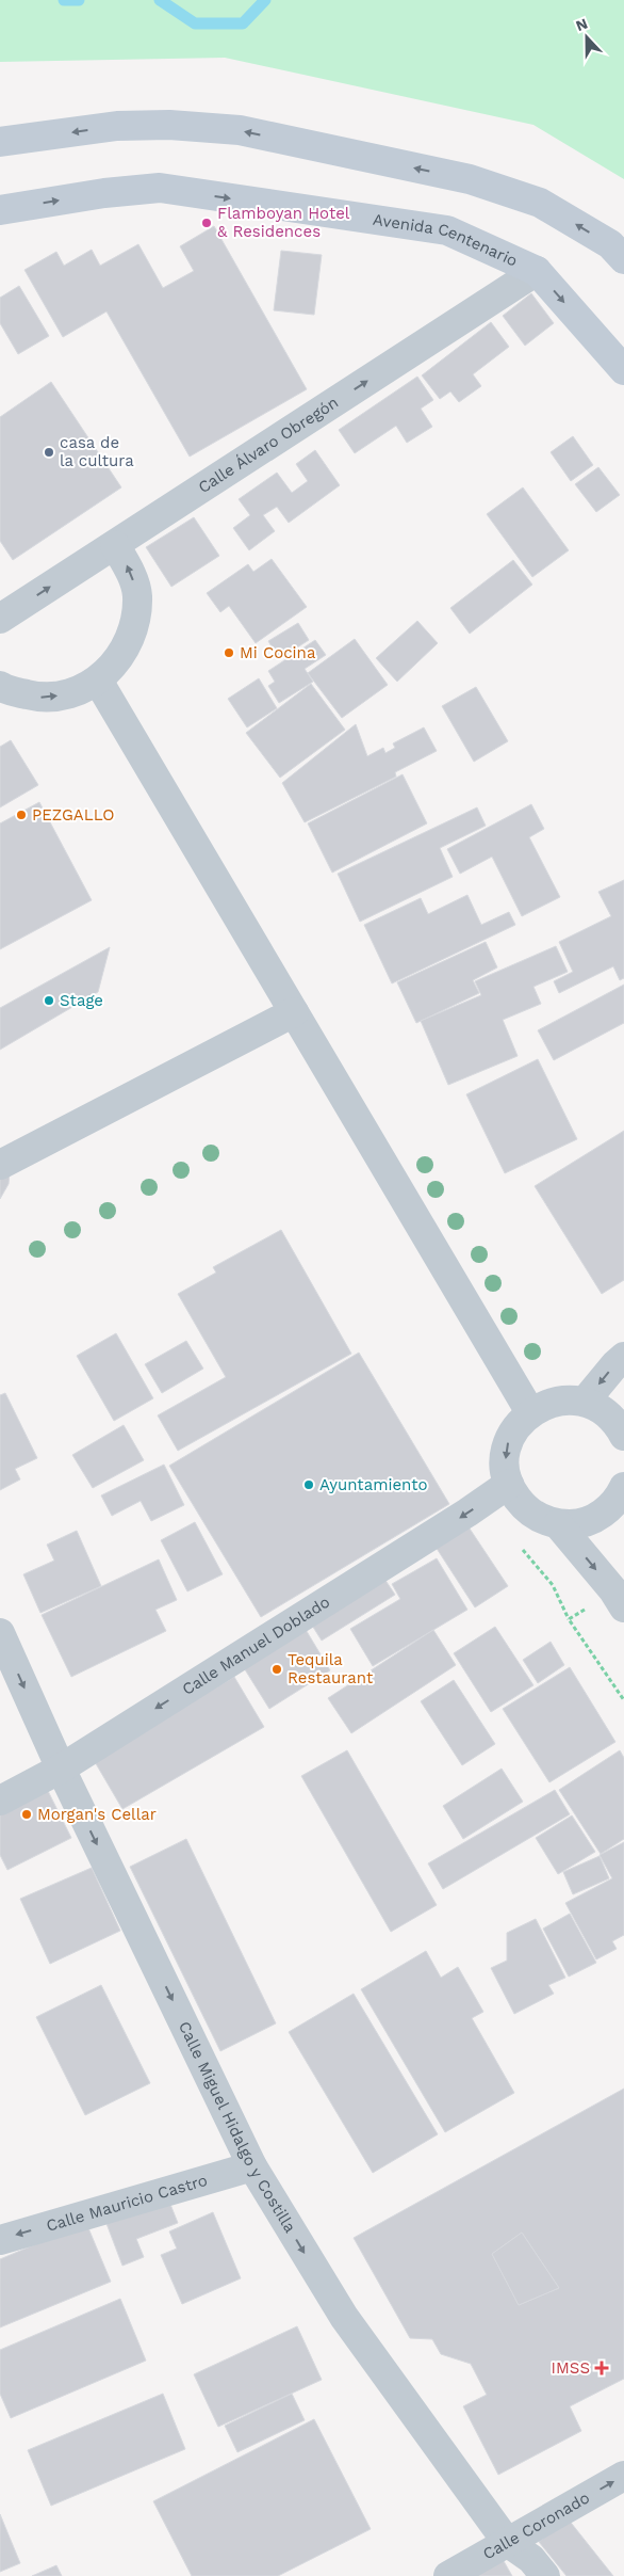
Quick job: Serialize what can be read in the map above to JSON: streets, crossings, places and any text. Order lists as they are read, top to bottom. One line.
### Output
{"streets":{"main road":["Avenida Centenario"],"street":["Calle Álvaro Obregón","Calle Manuel Doblado","Calle Miguel Hidalgo y Costilla","Calle Mauricio Castro","Calle Coronado"]},"crossings":[["Avenida Centenario","Calle Álvaro Obregón"],["Calle Manuel Doblado","Calle Miguel Hidalgo y Costilla"],["Calle Miguel Hidalgo y Costilla","Calle Mauricio Castro"],["Calle Miguel Hidalgo y Costilla","Calle Coronado"]],"one_way":["Calle Álvaro Obregón","Calle Manuel Doblado","Calle Miguel Hidalgo y Costilla","Calle Mauricio Castro","Calle Coronado"],"places":{"other":["Flamboyan Hotel & Residences","casa de la cultura","Mi Cocina","PEZGALLO","Stage","Ayuntamiento","Tequila Restaurant","Morgan's Cellar"],"health":["IMSS"]},"north":"top"}
